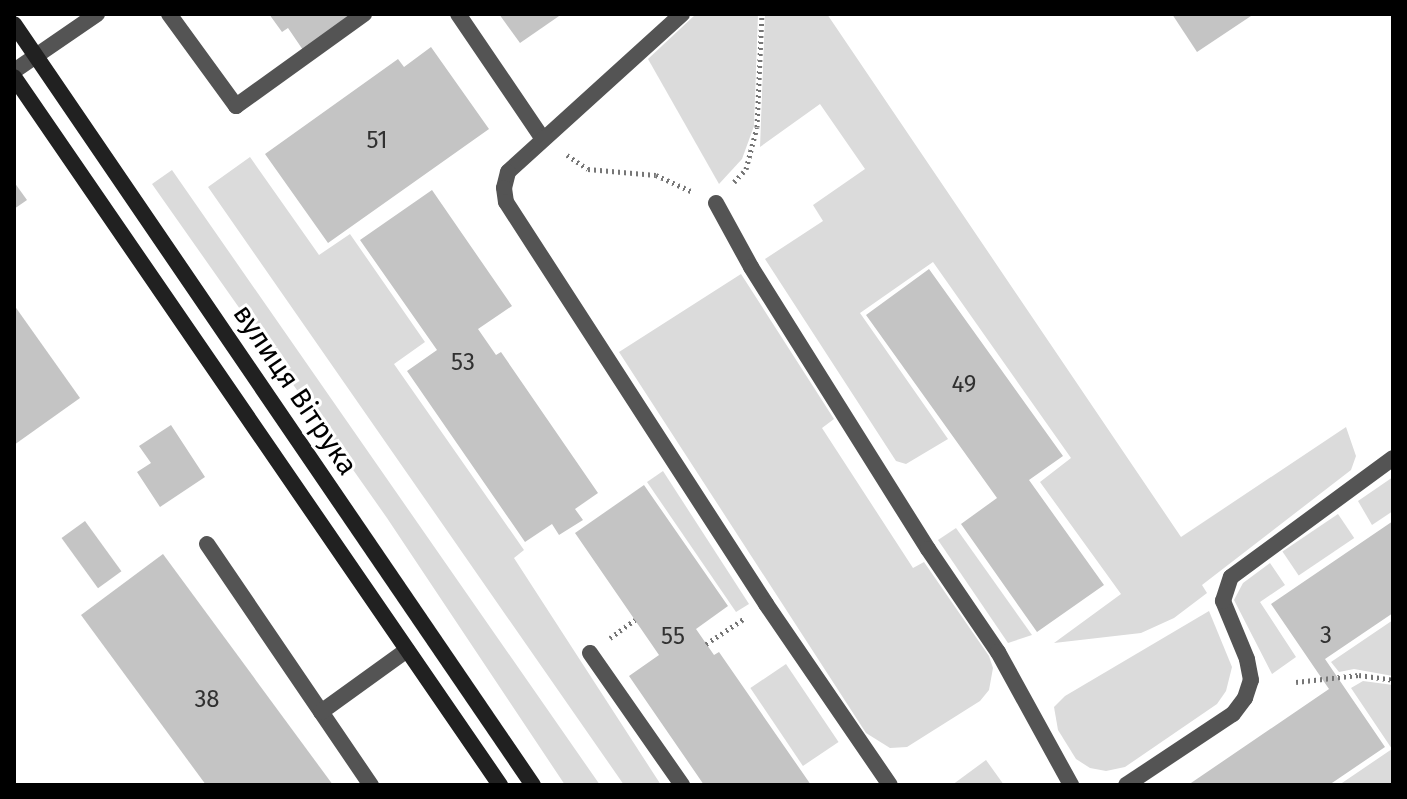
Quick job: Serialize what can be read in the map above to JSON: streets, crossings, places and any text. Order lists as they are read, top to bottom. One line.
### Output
{"streets":{"main road":["вулиця Вітрука"]},"house_numbers":["51","53","49","3","55","38"]}
